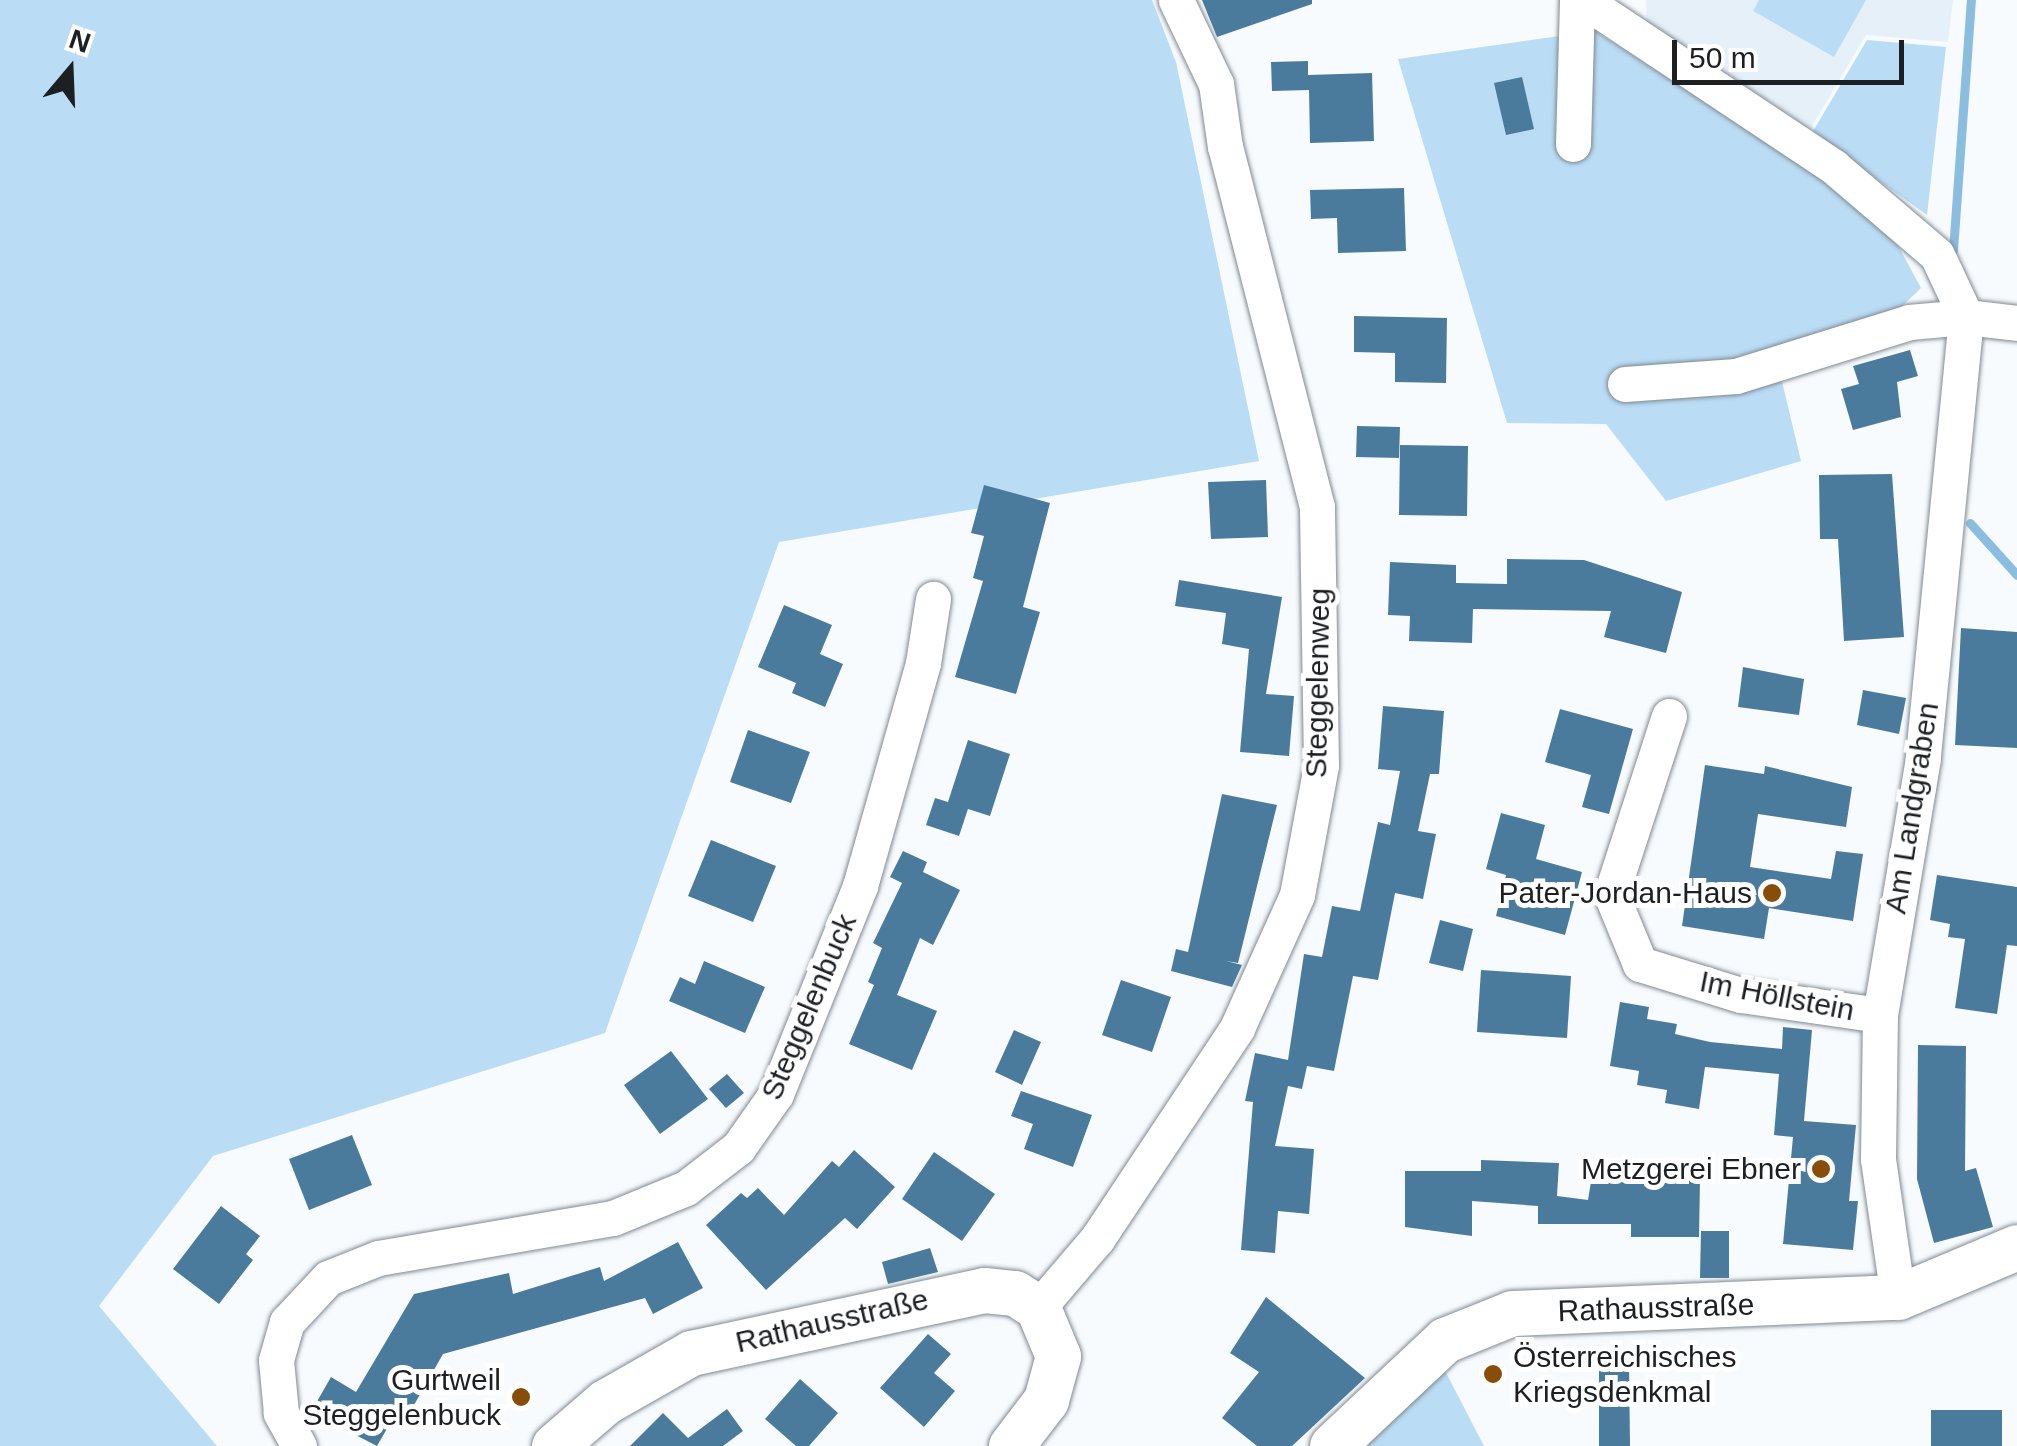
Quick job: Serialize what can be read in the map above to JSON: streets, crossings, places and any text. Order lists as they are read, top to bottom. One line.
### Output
{"streets":{"main road":["Rathausstraße"],"street":["Steggelenweg","Am Landgraben","Im Höllstein","Steggelenbuck"]},"crossings":[["Steggelenweg","Rathausstraße"],["Am Landgraben","Im Höllstein"],["Am Landgraben","Rathausstraße"]],"places":["Pater-Jordan-Haus","Metzgerei Ebner","Österreichisches Kriegsdenkmal","Gurtweil Steggelenbuck"],"scale_bar":"50 m","north":"top"}
